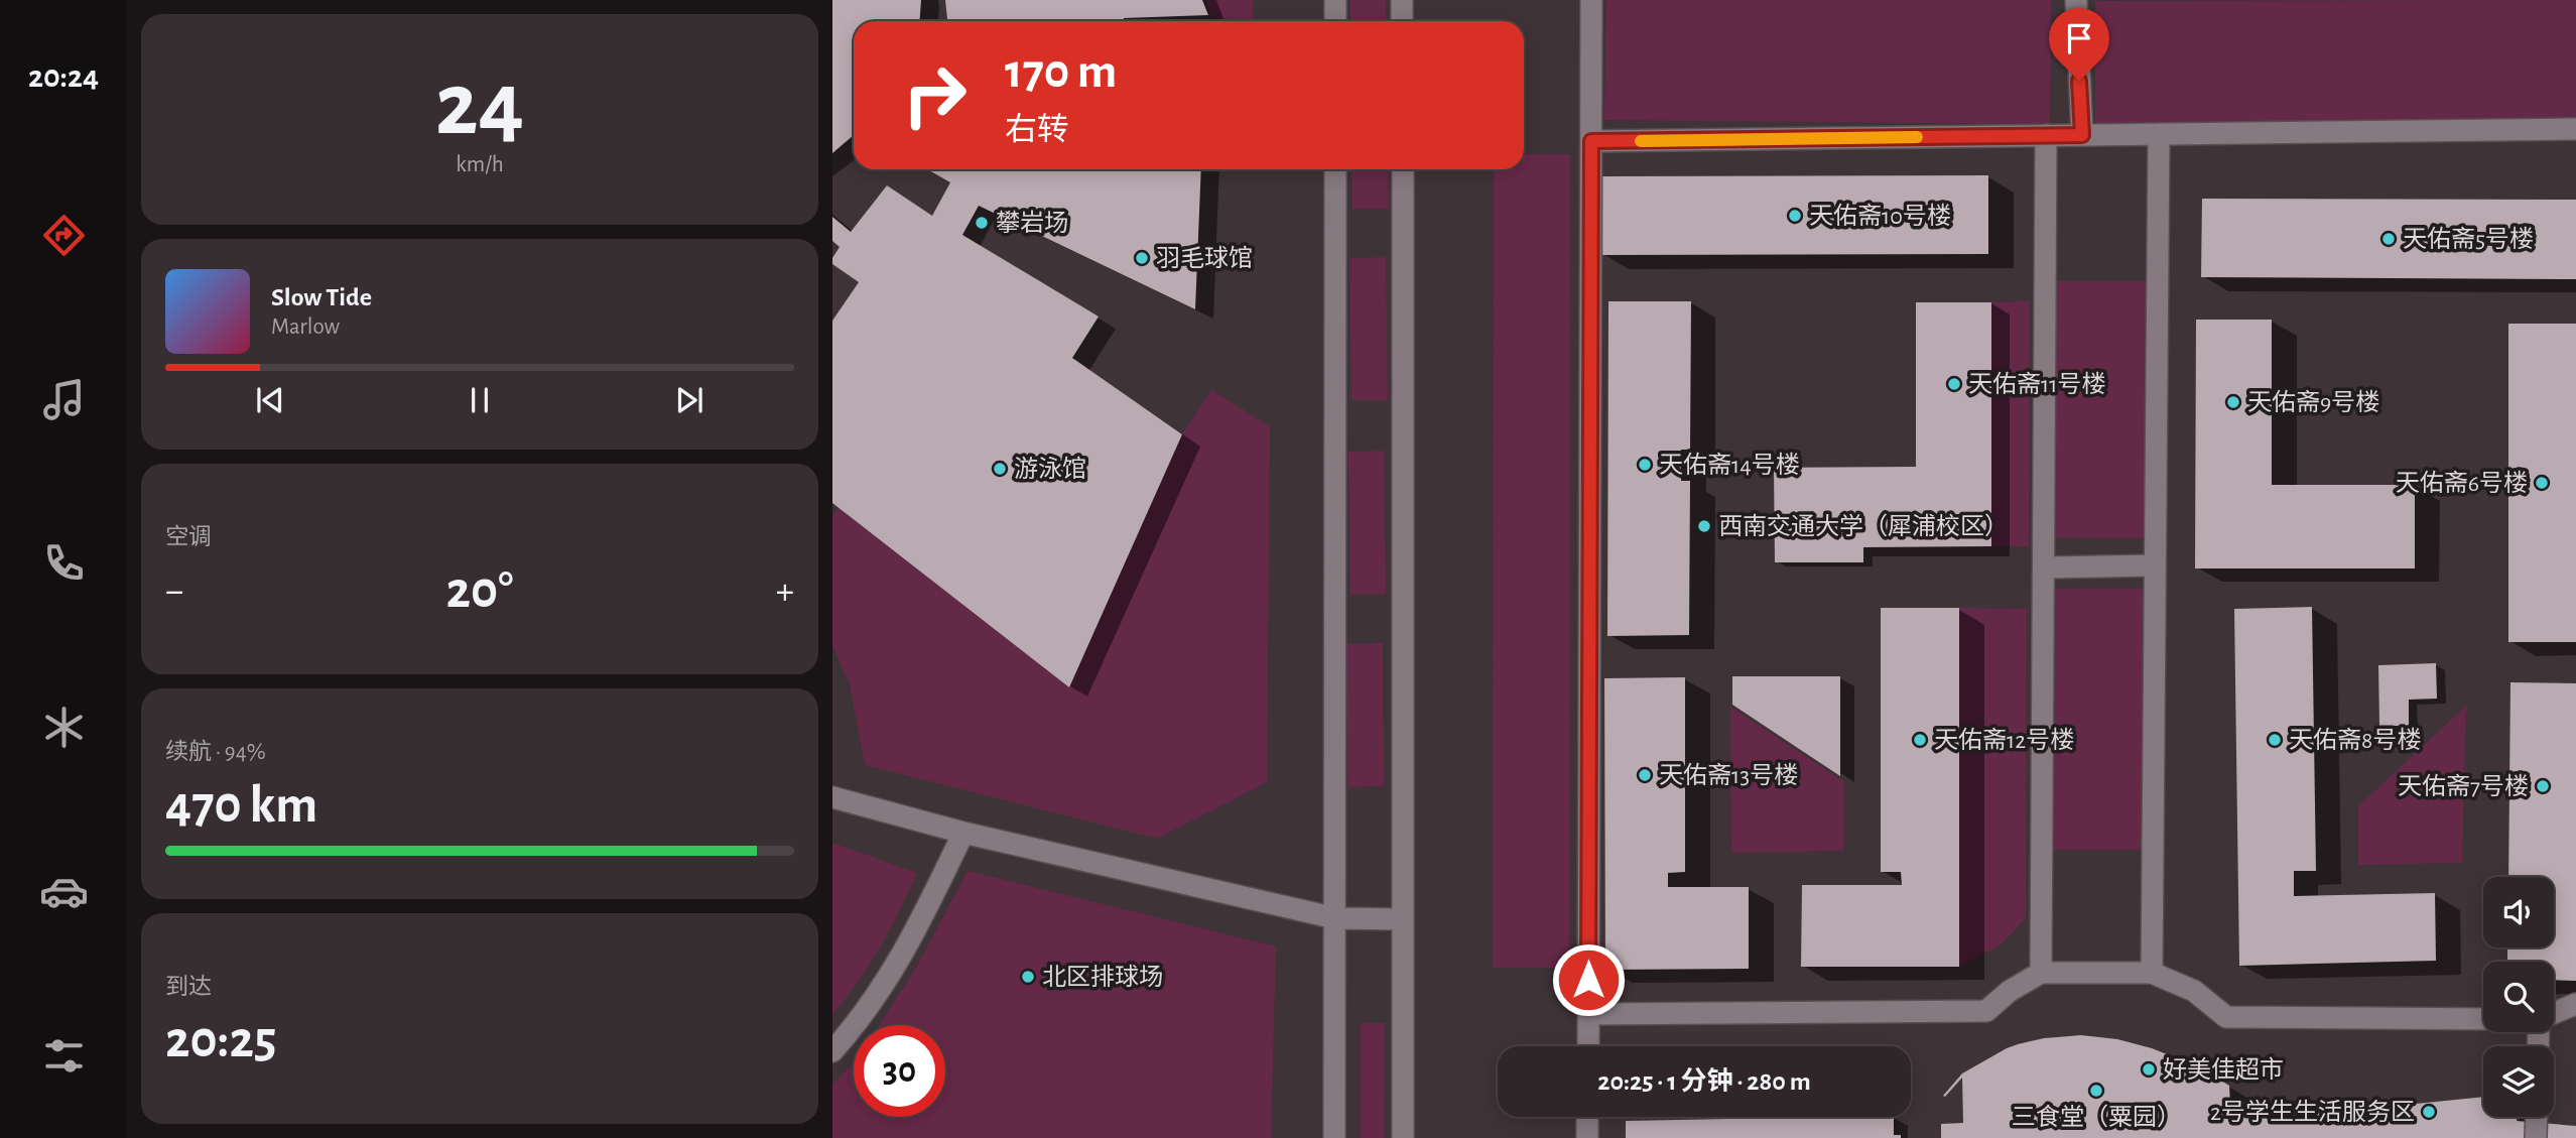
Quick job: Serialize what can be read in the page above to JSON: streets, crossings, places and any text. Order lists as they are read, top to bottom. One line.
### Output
{"places":["天佑斋10号楼","攀岩场","天佑斋5号楼","羽毛球馆","天佑斋11号楼","天佑斋9号楼","天佑斋14号楼","游泳馆","天佑斋6号楼","西南交通大学（犀浦校区）","天佑斋12号楼","天佑斋8号楼","天佑斋13号楼","天佑斋7号楼","北区排球场","好美佳超市","三食堂（粟园）","2号学生生活服务区"],"page":{"tabs":"20:24","tile":[["24","km/h"],"空调",["续航 · 94%","470 km"],["到达","20:25"]],"turn":["170 m","右转"],"song":["Slow Tide","Marlow"],"heat":["−","20°","+"],"limit":"30","trip":"20:25 · 1 分钟 · 280 m"}}
